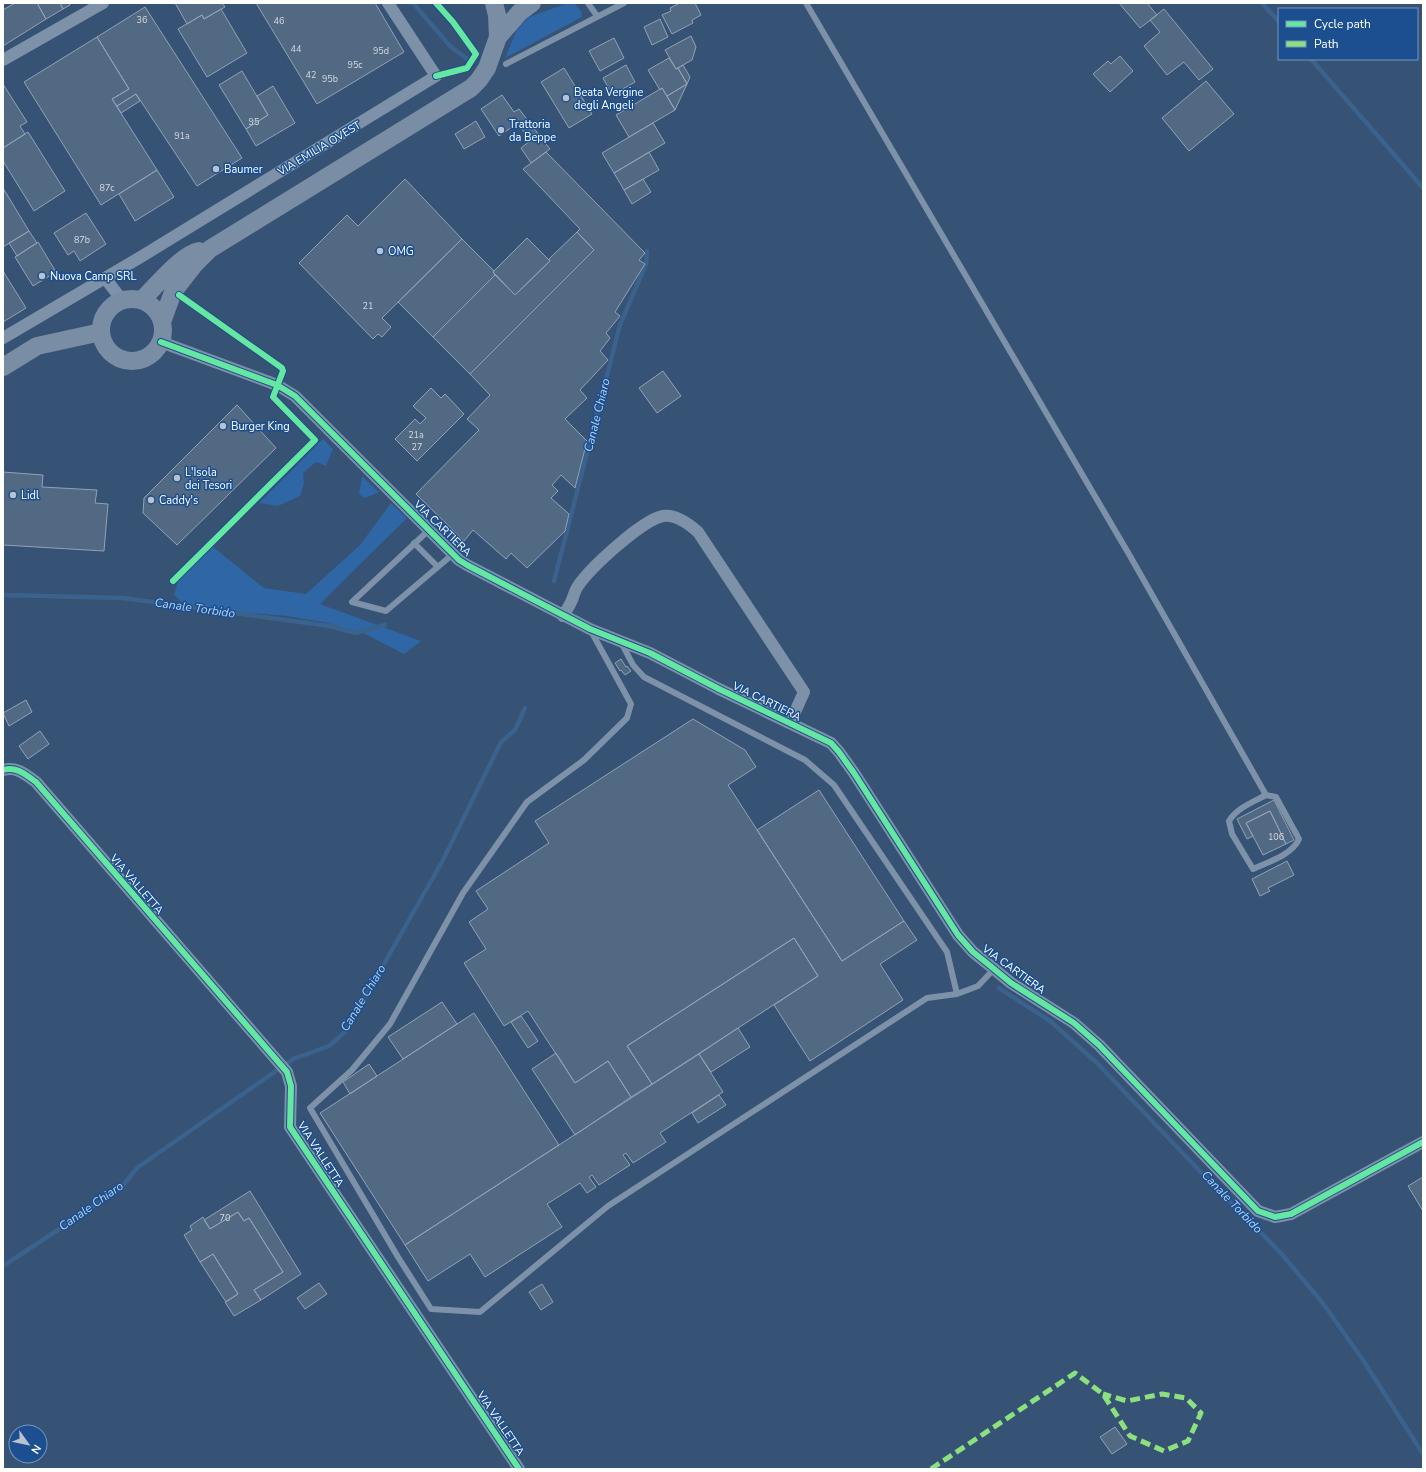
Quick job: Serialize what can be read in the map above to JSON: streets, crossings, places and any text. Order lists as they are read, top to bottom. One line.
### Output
{"streets":{"street":["VIA EMILIA OVEST","VIA CARTIERA","VIA VALLETTA"]},"water":["Canale Chiaro","Canale Torbido"],"places":["Beata Vergine degli Angeli","Trattoria da Beppe","Baumer","OMG","Nuova Camp SRL","Burger King","L'Isola dei Tesori","Lidl","Caddy's"],"house_numbers":["36","46","44","95d","95c","42","95b","95","91a","87c","87b","21","21a","27","106","70"],"legend":["Cycle path","Path"],"north":"bottom right"}
